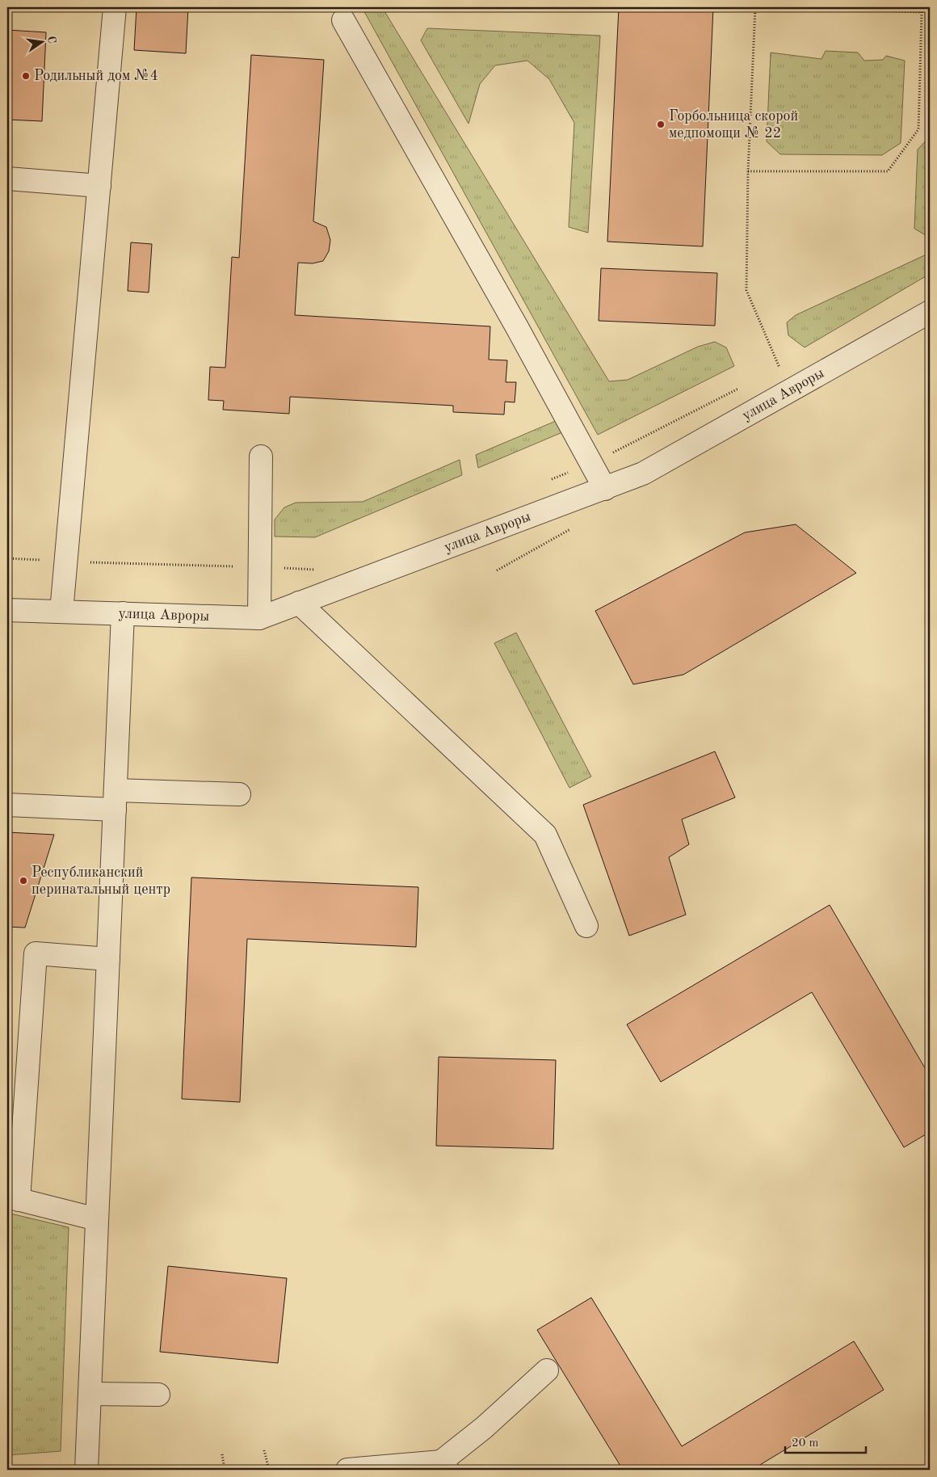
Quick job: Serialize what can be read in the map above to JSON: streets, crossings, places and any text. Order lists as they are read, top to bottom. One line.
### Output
{"streets":{"street":["улица Авроры"]},"places":["Родильный дом №4","Горбольница скорой медпомощи № 22","Республиканский перинатальный центр"],"scale_bar":"20 m","north":"right"}
